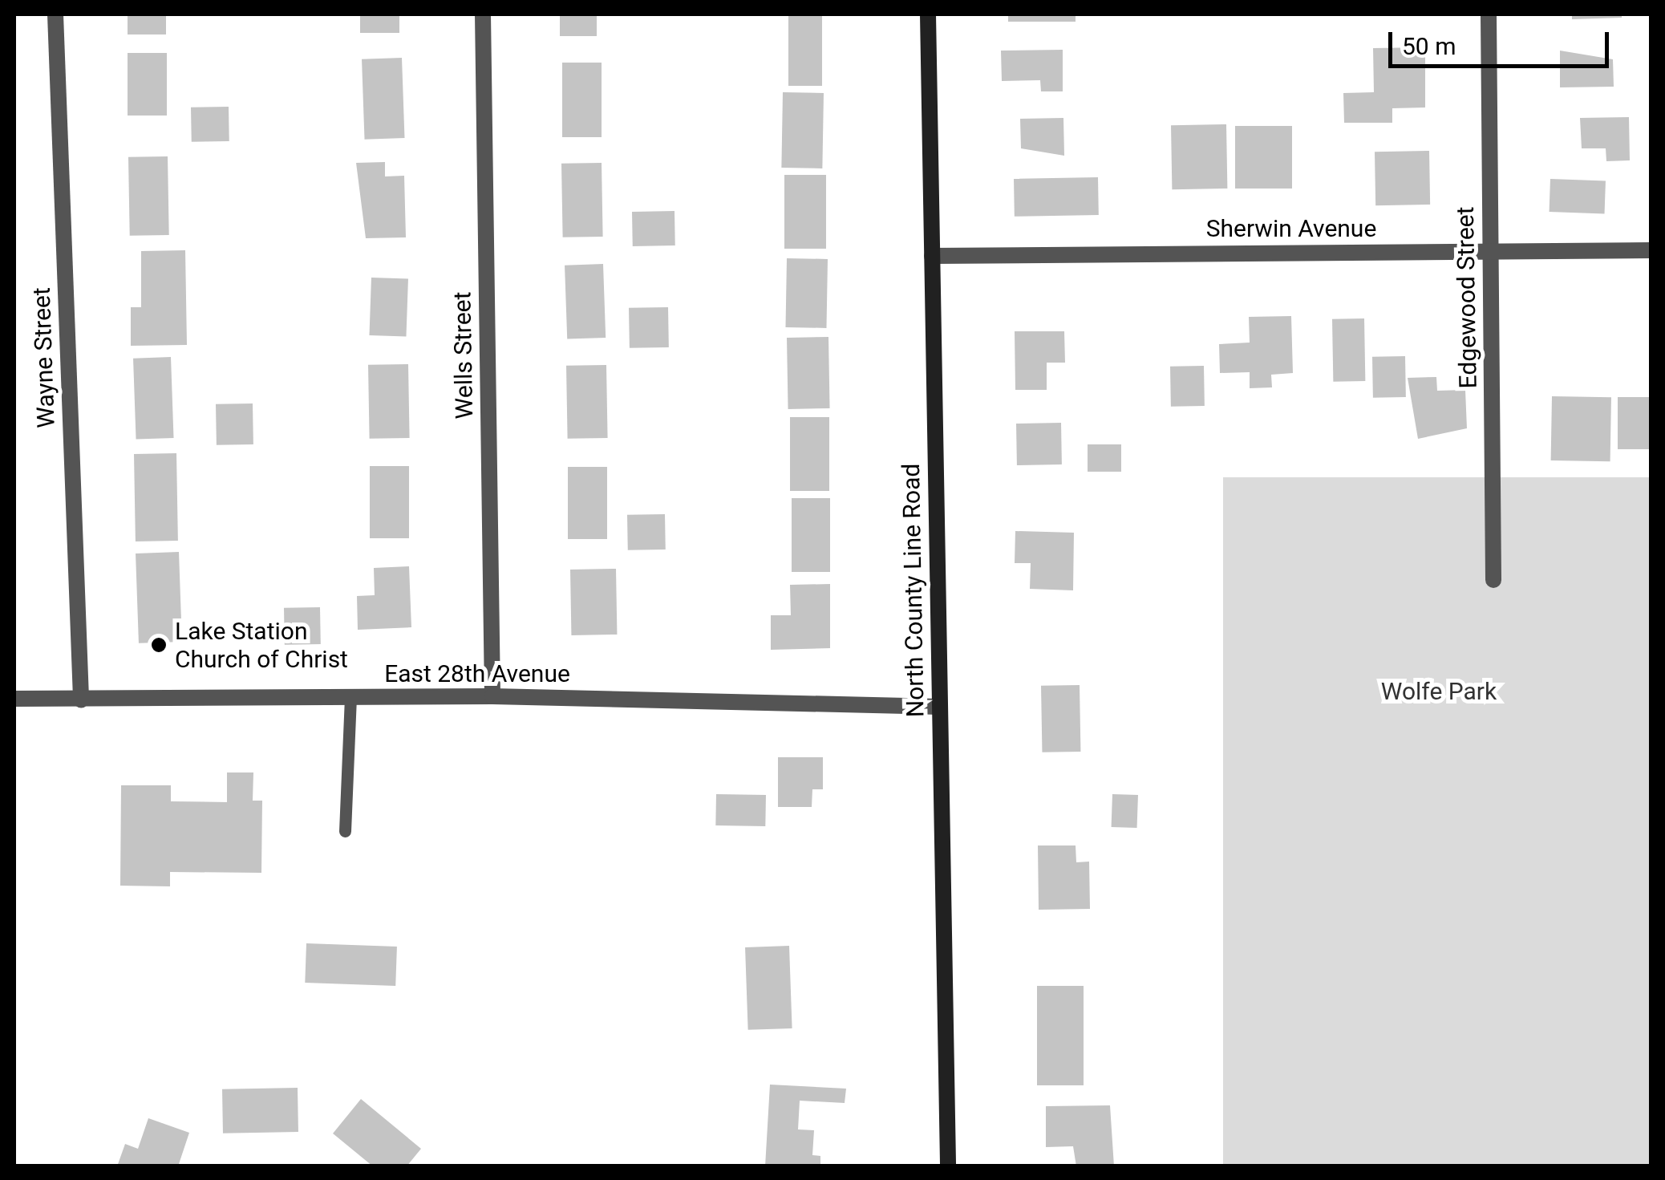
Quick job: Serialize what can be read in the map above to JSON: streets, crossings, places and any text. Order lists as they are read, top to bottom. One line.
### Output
{"streets":{"main road":["North County Line Road"],"street":["Sherwin Avenue","Edgewood Street","Wells Street","Wayne Street","East 28th Avenue"]},"crossings":[["Sherwin Avenue","Edgewood Street"],["Sherwin Avenue","North County Line Road"],["Wells Street","East 28th Avenue"],["Wayne Street","East 28th Avenue"],["North County Line Road","East 28th Avenue"]],"parks":["Wolfe Park"],"places":["Lake Station Church of Christ"],"scale_bar":"50 m"}
